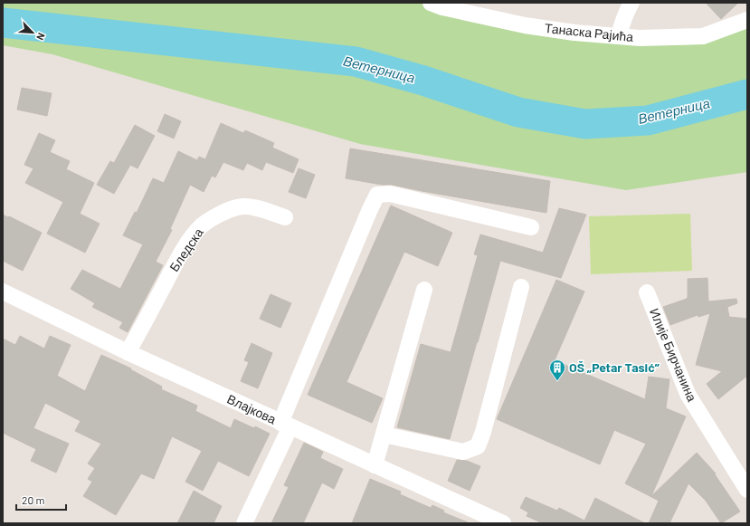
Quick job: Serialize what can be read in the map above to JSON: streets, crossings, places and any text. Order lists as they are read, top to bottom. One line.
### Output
{"streets":{"street":["Танаска Рајића","Бледска","Илије Бирчанина","Влајкова"]},"crossings":[["Бледска","Влајкова"]],"water":["Ветерница"],"places":{"building":["OŠ „Petar Tasić”"]},"scale_bar":"20 m","north":"bottom right"}
